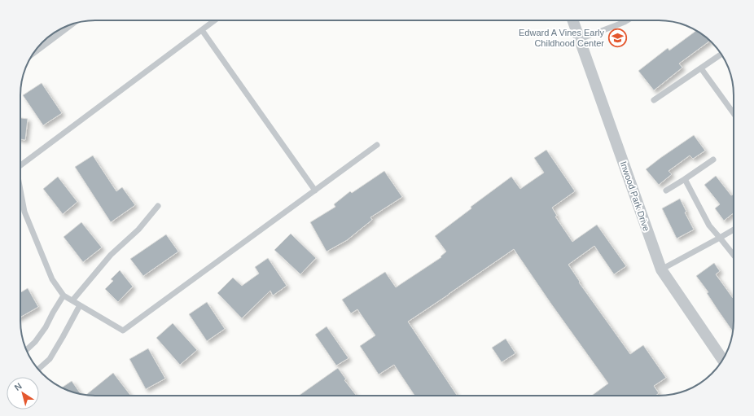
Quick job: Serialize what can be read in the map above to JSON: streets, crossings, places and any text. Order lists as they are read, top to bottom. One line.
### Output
{"streets":{"street":["Inwood Park Drive"]},"places":{"school or university":["Edward A Vines Early Childhood Center"]},"north":"top left"}
